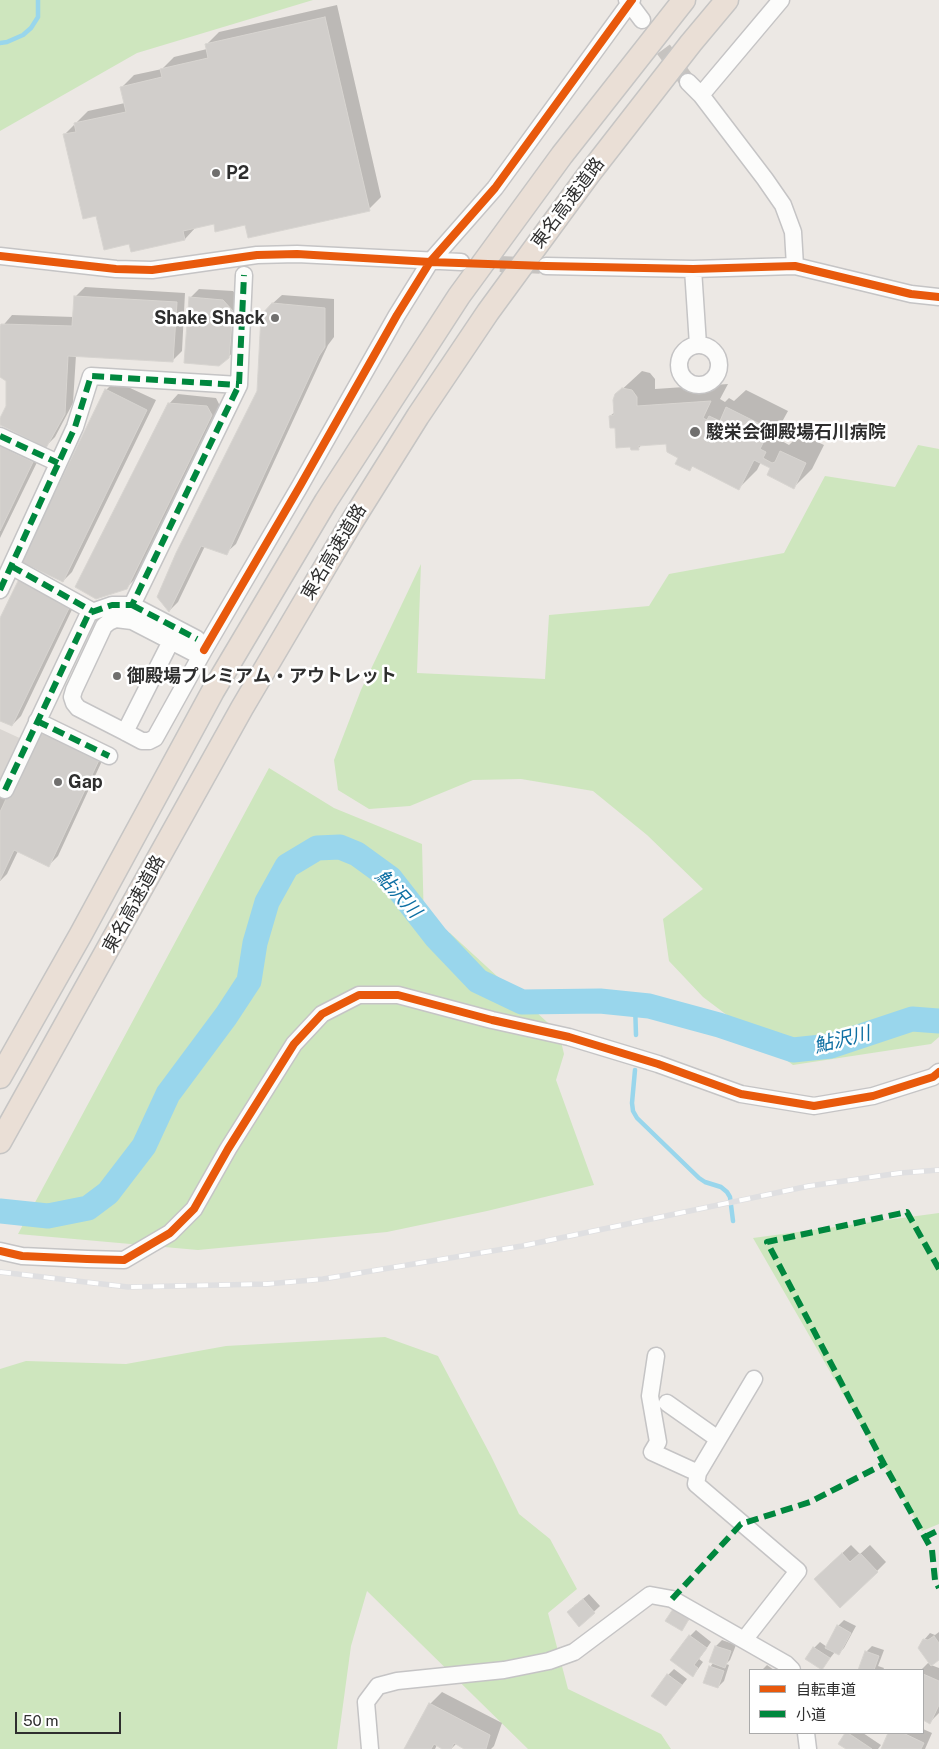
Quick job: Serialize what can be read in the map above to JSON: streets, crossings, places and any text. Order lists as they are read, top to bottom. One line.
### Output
{"streets":{"highway":["東名高速道路"]},"water":["鮎沢川"],"places":["P2","Shake Shack","駿栄会御殿場石川病院","御殿場プレミアム・アウトレット","Gap"],"legend":["自転車道","小道"],"scale_bar":"50 m"}
